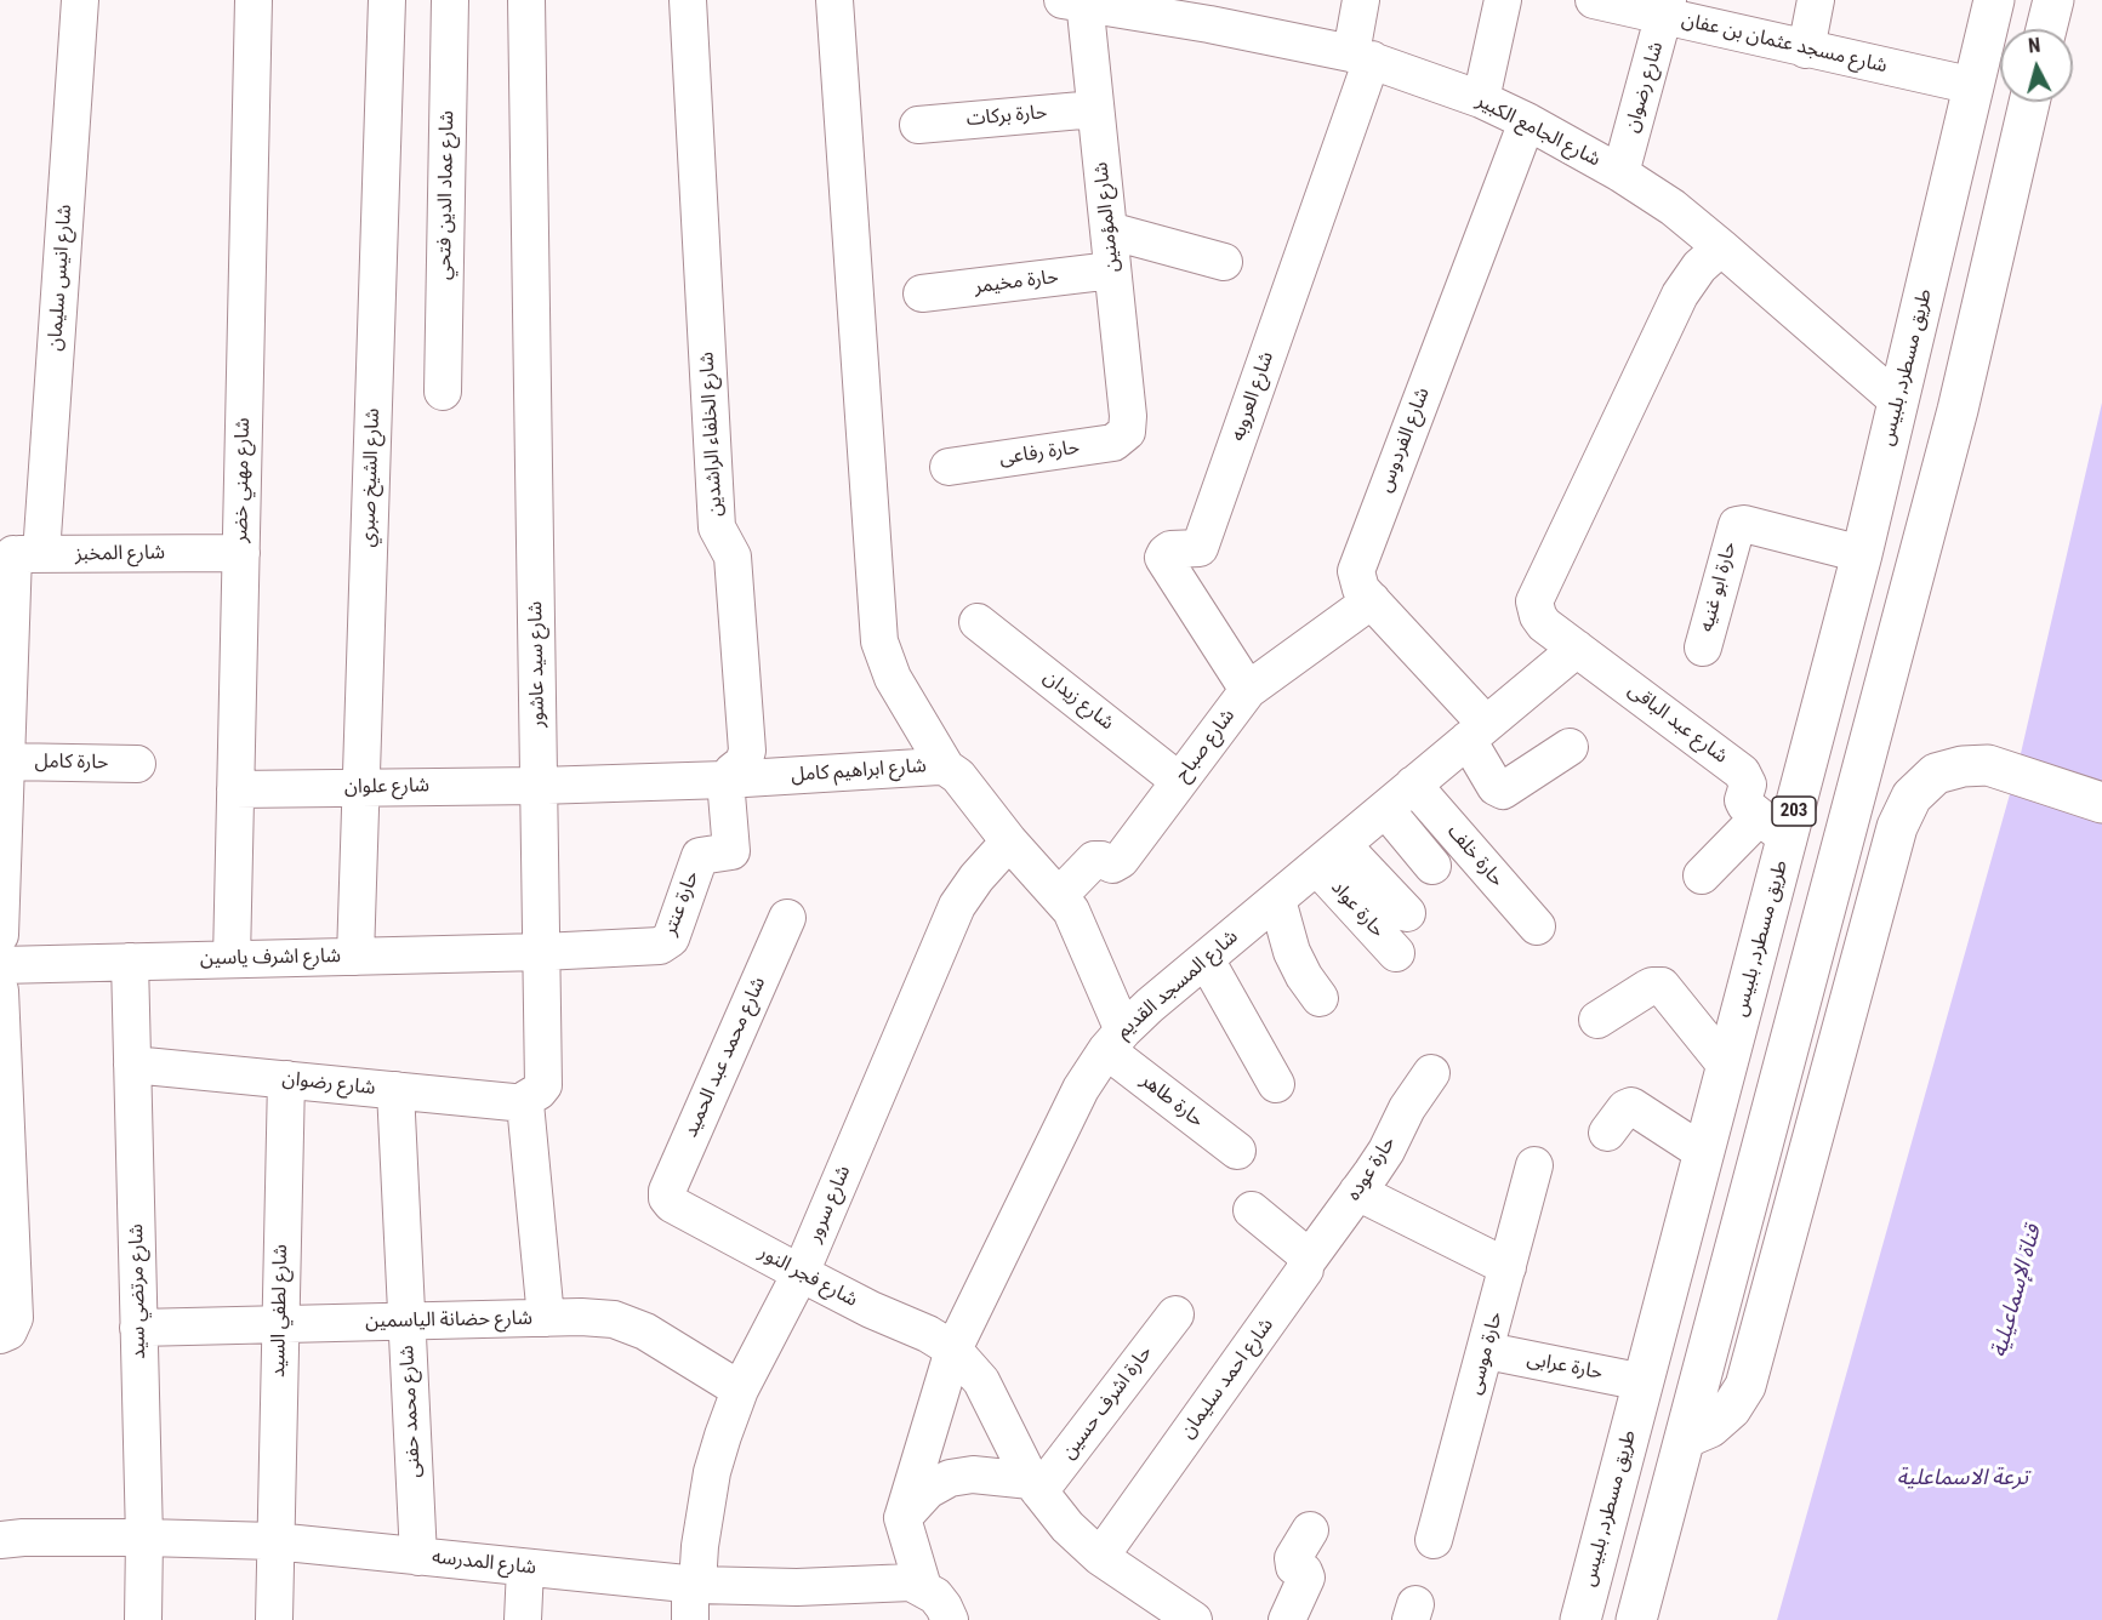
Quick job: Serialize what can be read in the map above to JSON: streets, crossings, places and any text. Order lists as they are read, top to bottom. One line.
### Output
{"streets":{"main road":["طريق مسطرد, بلبيس","203"],"street":["شارع مسجد عثمان بن عفان","شارع رضوان","حارة بركات","شارع الجامع الكبير","شارع عماد الدين فتحي","شارع المؤمنين","شارع انيس سليمان","حارة مخيمر","شارع العروبه","شارع الخلفاء الراشدين","شارع الفردوس","حارة رفاعى","شارع الشيخ صبري","شارع مهني خضر","شارع المخبز","حارة ابو غنيه","شارع سيد عاشور","شارع زيدان","شارع عبد الباقى","شارع صباح","حارة كامل","شارع ابراهيم كامل","شارع علوان","حارة خلف","حارة عنتر","حارة عواد","شارع اشرف ياسين","شارع المسجد القديم","شارع محمد عبد الحميد","حارة طاهر","حارة عوده","شارع سرور","شارع فجر النور","شارع مرتضي سيد","شارع لطفي السيد","شارع حضانة الياسمين","حارة موسى","حارة عرابى","شارع احمد سليمان","حارة اشرف حسين","شارع محمد حفنى","شارع المدرسه"]},"crossings":[["شارع مسجد عثمان بن عفان","شارع رضوان"],["شارع مسجد عثمان بن عفان","طريق مسطرد, بلبيس"],["شارع رضوان","شارع الجامع الكبير"],["شارع رضوان","شارع سيد عاشور"],["شارع رضوان","شارع مرتضي سيد"],["شارع رضوان","شارع لطفي السيد"],["شارع رضوان","شارع محمد حفنى"],["حارة بركات","شارع المؤمنين"],["شارع الجامع الكبير","شارع المؤمنين"],["شارع الجامع الكبير","طريق مسطرد, بلبيس"],["شارع الجامع الكبير","شارع العروبه"],["شارع الجامع الكبير","شارع الفردوس"],["شارع المؤمنين","حارة مخيمر"],["شارع المؤمنين","حارة رفاعى"],["شارع انيس سليمان","شارع المخبز"],["شارع انيس سليمان","حارة كامل"],["طريق مسطرد, بلبيس","حارة ابو غنيه"],["طريق مسطرد, بلبيس","شارع عبد الباقى"],["طريق مسطرد, بلبيس","حارة عرابى"],["شارع العروبه","شارع صباح"],["شارع الخلفاء الراشدين","شارع ابراهيم كامل"],["شارع الخلفاء الراشدين","حارة عنتر"],["شارع الفردوس","شارع صباح"],["شارع الفردوس","شارع المسجد القديم"],["شارع الشيخ صبري","شارع علوان"],["شارع الشيخ صبري","شارع اشرف ياسين"],["شارع مهني خضر","شارع المخبز"],["شارع مهني خضر","شارع علوان"],["شارع مهني خضر","شارع اشرف ياسين"],["شارع سيد عاشور","شارع ابراهيم كامل"],["شارع سيد عاشور","شارع علوان"],["شارع سيد عاشور","حارة عنتر"],["شارع سيد عاشور","شارع اشرف ياسين"],["شارع زيدان","شارع صباح"],["شارع عبد الباقى","شارع المسجد القديم"],["شارع صباح","شارع ابراهيم كامل"],["شارع ابراهيم كامل","شارع علوان"],["شارع ابراهيم كامل","حارة عنتر"],["شارع ابراهيم كامل","شارع المسجد القديم"],["شارع ابراهيم كامل","حارة طاهر"],["شارع ابراهيم كامل","شارع سرور"],["حارة خلف","شارع المسجد القديم"],["حارة عنتر","شارع اشرف ياسين"],["حارة عواد","شارع المسجد القديم"],["شارع اشرف ياسين","شارع مرتضي سيد"],["شارع المسجد القديم","حارة طاهر"],["شارع المسجد القديم","شارع فجر النور"],["شارع محمد عبد الحميد","شارع فجر النور"],["حارة عوده","شارع احمد سليمان"],["شارع سرور","شارع فجر النور"],["شارع سرور","شارع حضانة الياسمين"],["شارع سرور","شارع المدرسه"],["شارع مرتضي سيد","شارع حضانة الياسمين"],["شارع مرتضي سيد","شارع المدرسه"],["شارع لطفي السيد","شارع حضانة الياسمين"],["شارع لطفي السيد","شارع المدرسه"],["شارع حضانة الياسمين","شارع محمد حفنى"],["حارة موسى","حارة عرابى"],["شارع محمد حفنى","شارع المدرسه"]],"water":["قناة الإسماعيلية","ترعة الاسماعلية"],"north":"top"}
